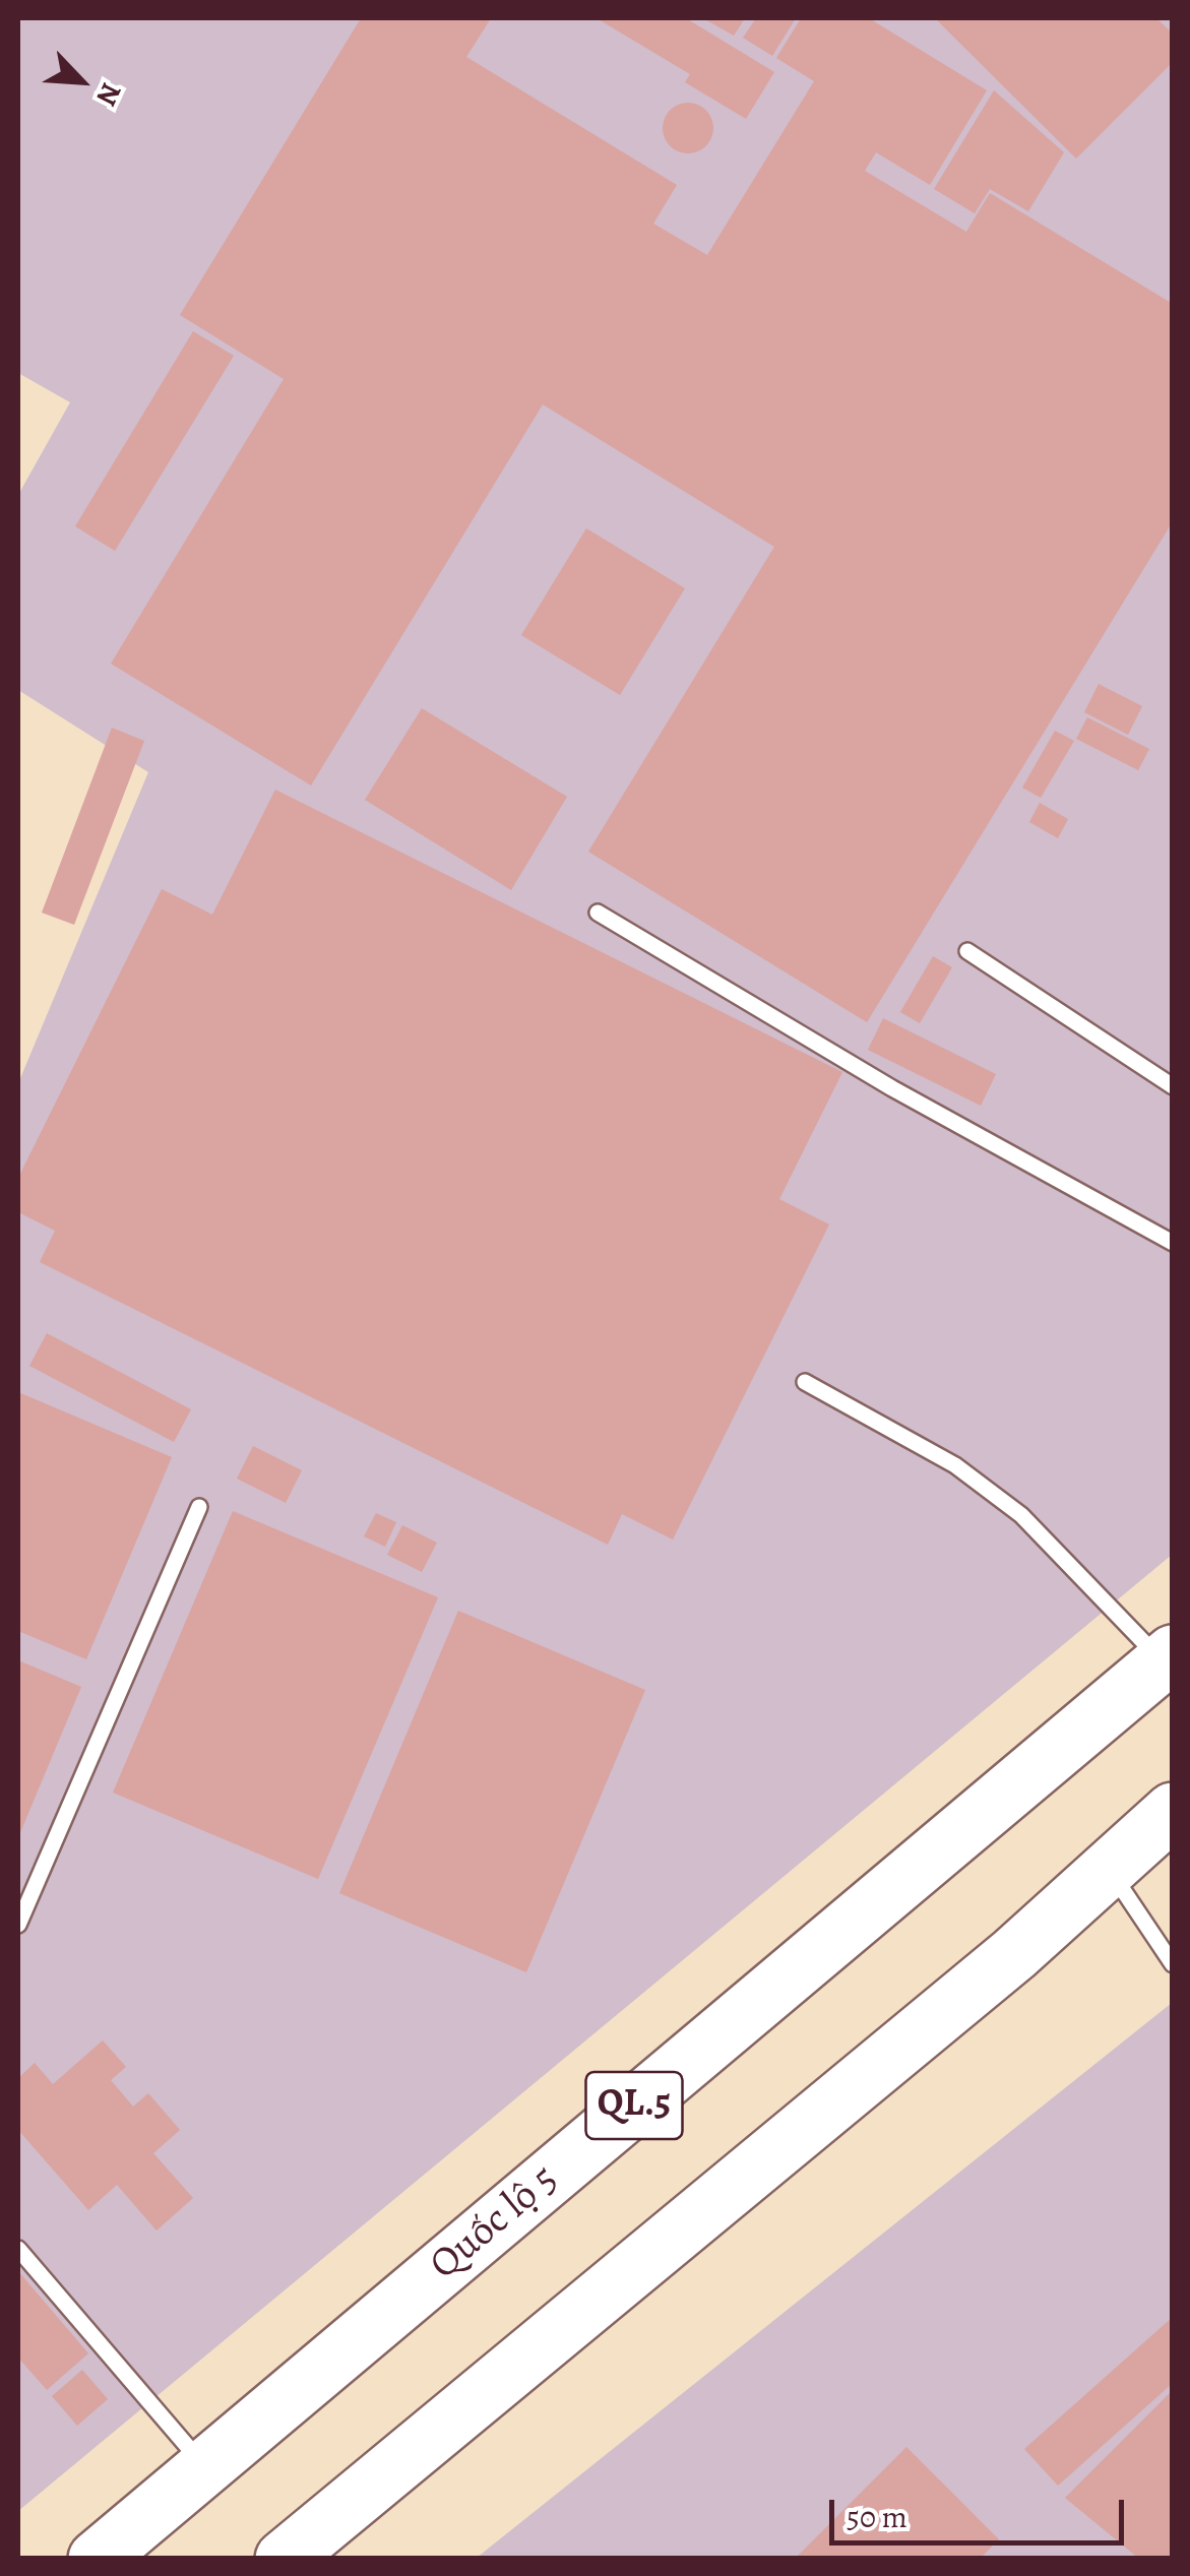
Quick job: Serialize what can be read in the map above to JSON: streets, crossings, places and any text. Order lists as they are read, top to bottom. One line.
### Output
{"streets":{"highway":["QL.5","Quốc lộ 5"]},"scale_bar":"50 m","north":"bottom right"}
